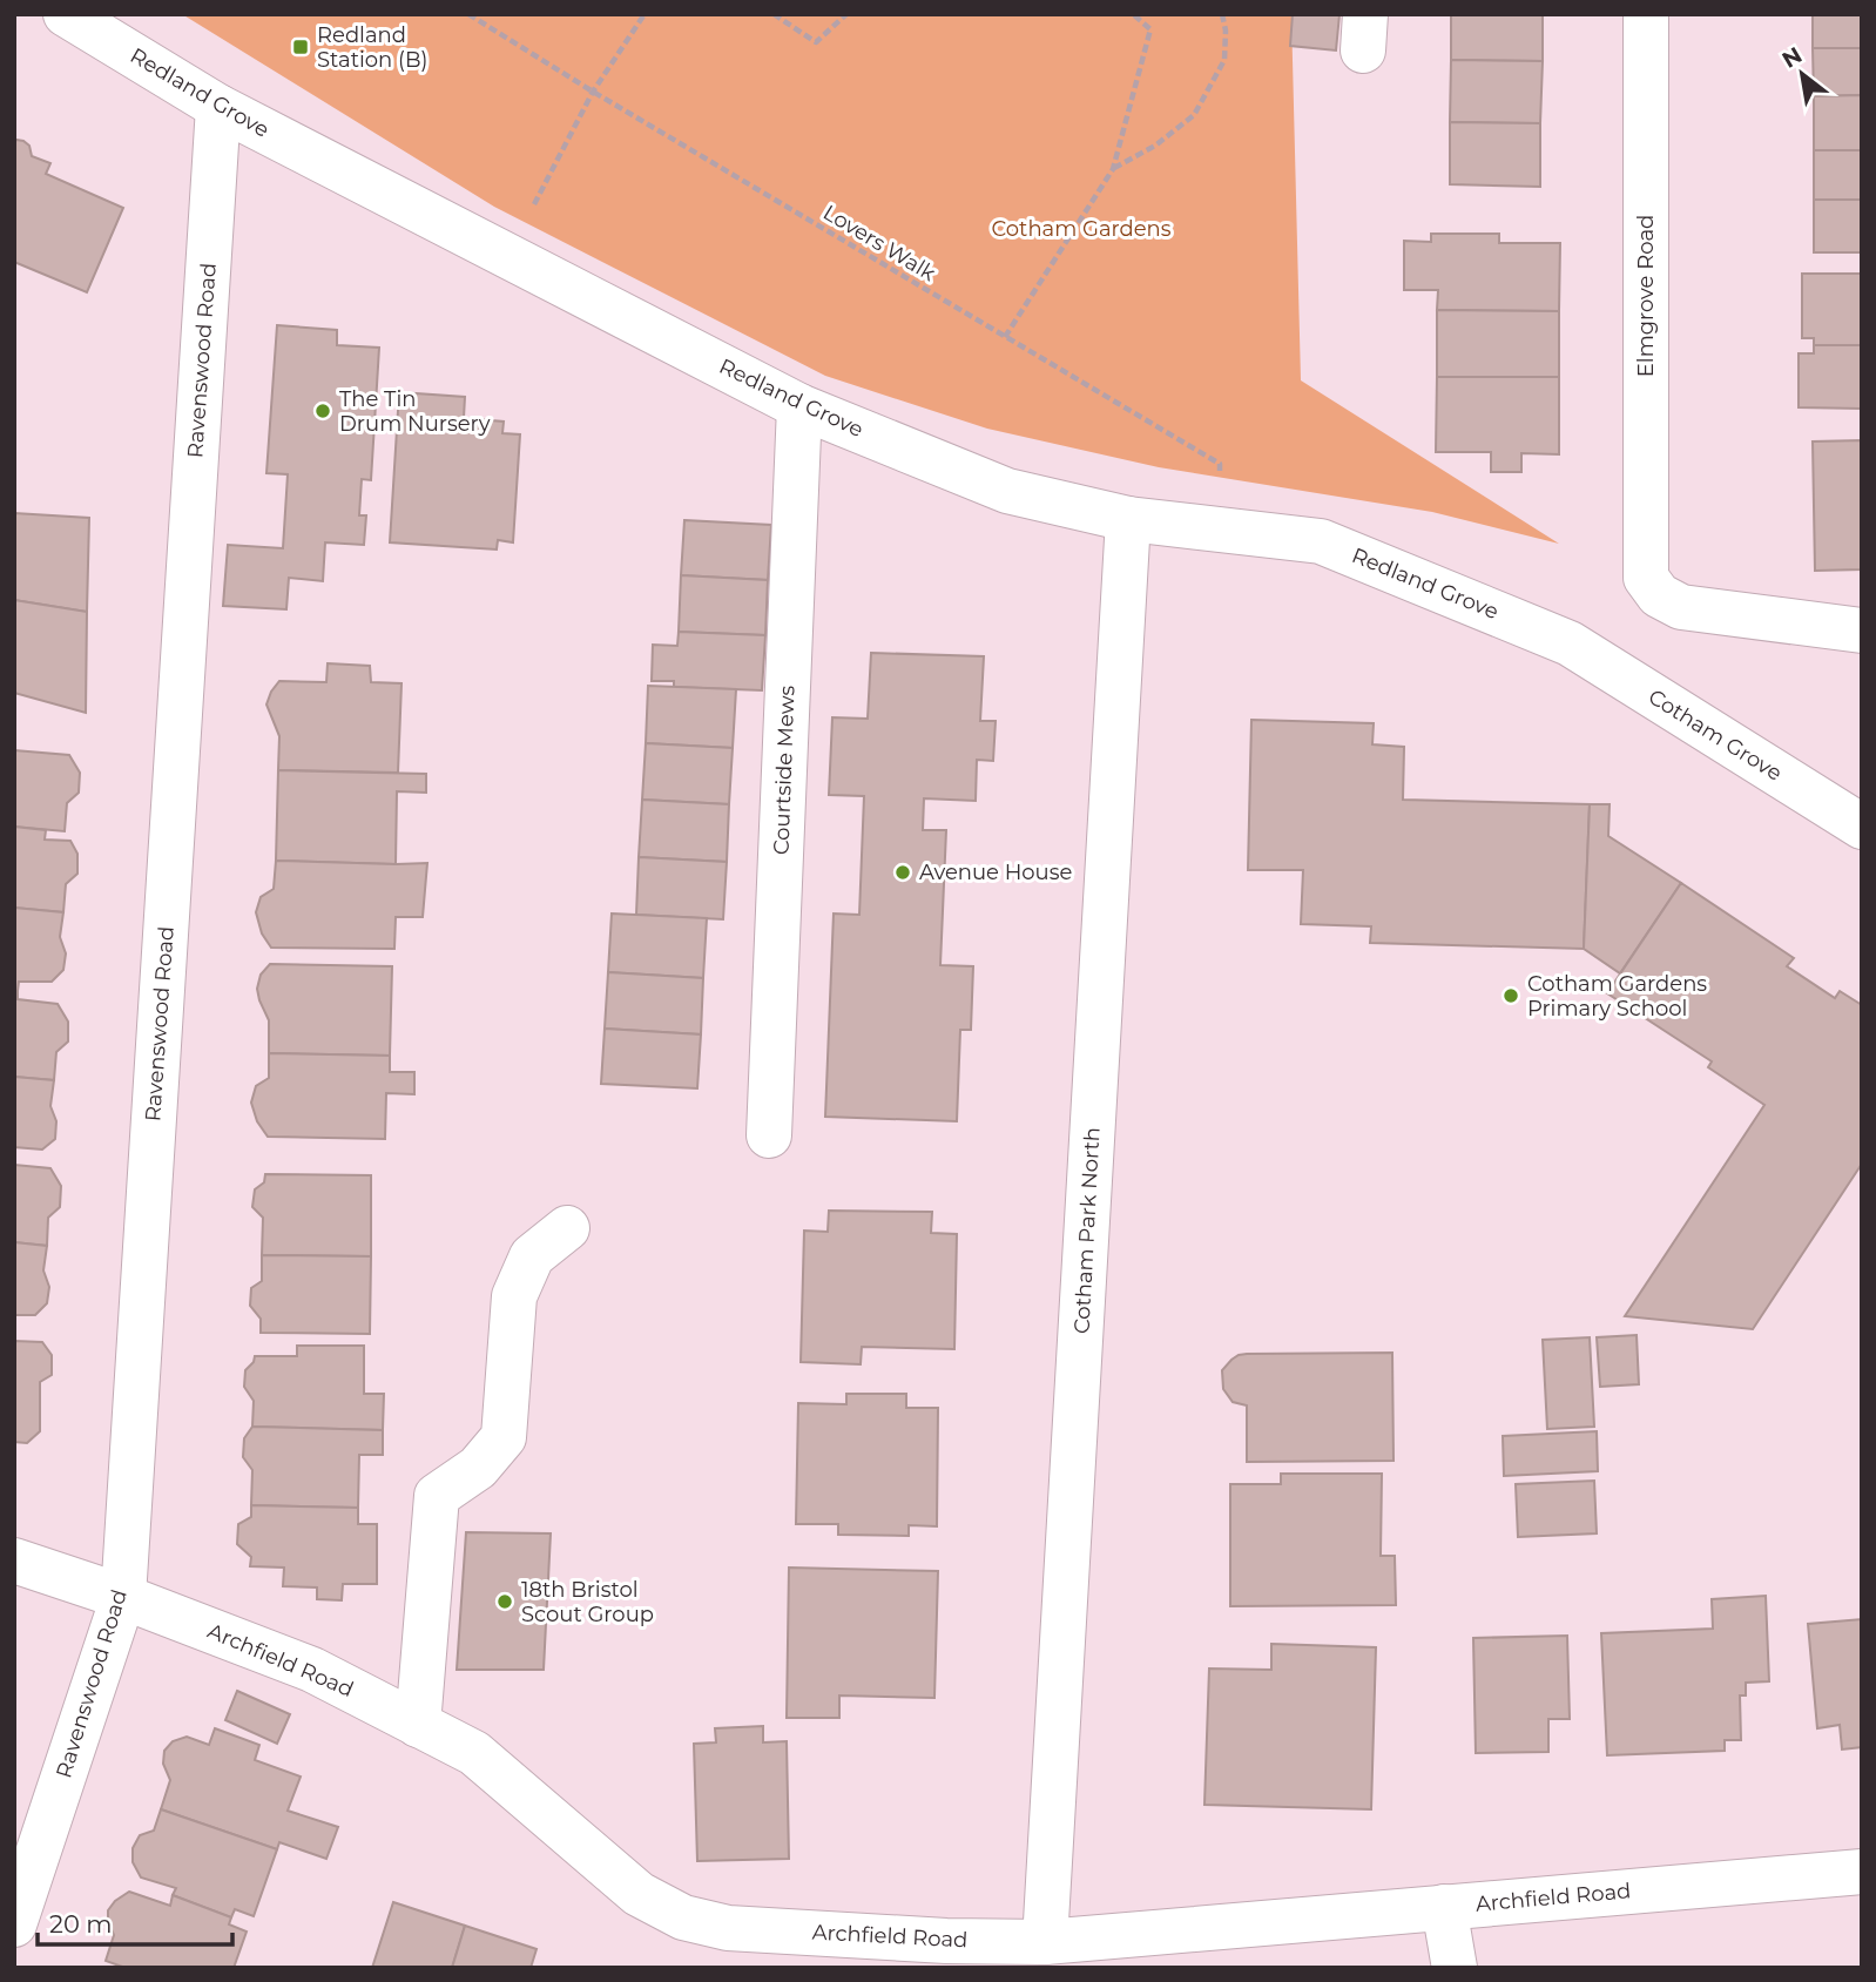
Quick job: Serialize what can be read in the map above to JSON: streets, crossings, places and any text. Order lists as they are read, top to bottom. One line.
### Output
{"streets":{"street":["Redland Grove","Elmgrove Road","Ravenswood Road","Cotham Grove","Courtside Mews","Cotham Park North","Archfield Road"],"path":["Lovers Walk"]},"crossings":[["Redland Grove","Lovers Walk"],["Redland Grove","Ravenswood Road"],["Redland Grove","Cotham Grove"],["Redland Grove","Courtside Mews"],["Redland Grove","Cotham Park North"],["Ravenswood Road","Archfield Road"],["Cotham Park North","Archfield Road"]],"parks":["Cotham Gardens"],"places":{"transit":["Redland Station (B)"],"other":["The Tin Drum Nursery","Avenue House","Cotham Gardens Primary School","18th Bristol Scout Group"]},"scale_bar":"20 m","north":"top left"}
